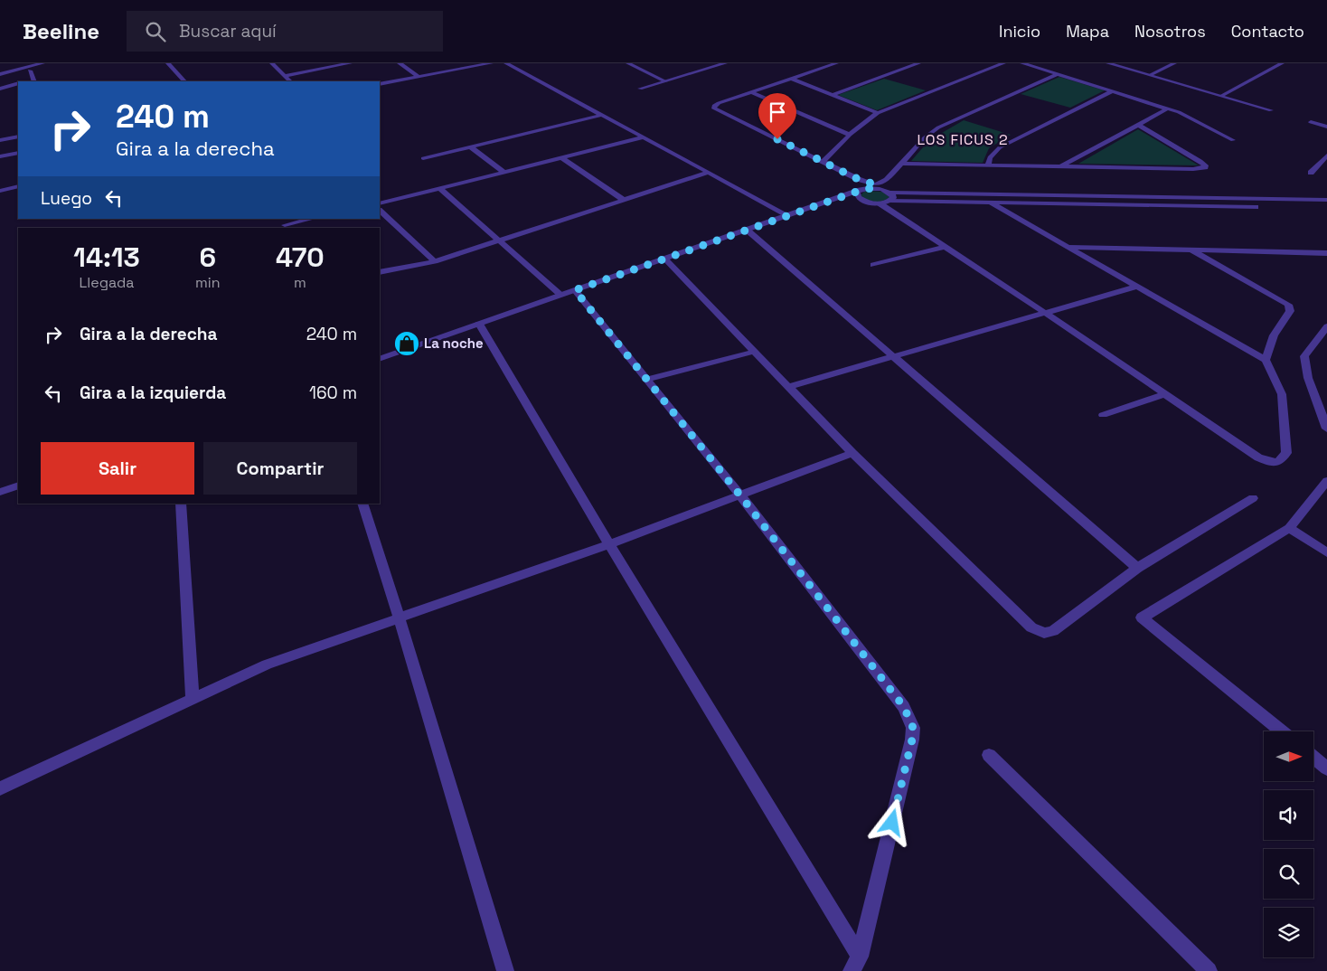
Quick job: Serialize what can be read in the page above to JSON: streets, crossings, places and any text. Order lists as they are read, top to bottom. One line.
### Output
{"districts":["LOS FICUS 2"],"places":{"shop":["La noche"]},"north":"right","page":{"header":"Beeline","search":"Buscar aquí","nav":["Inicio","Mapa","Nosotros","Contacto"],"turn":["240 m","Gira a la derecha"],"then":"Luego","eta":["14:13","Llegada","6","min","470","m"],"list":[{"name":"Gira a la derecha","value":"240 m"},{"name":"Gira a la izquierda","value":"160 m"}],"buttons":["Salir","Compartir"]}}
